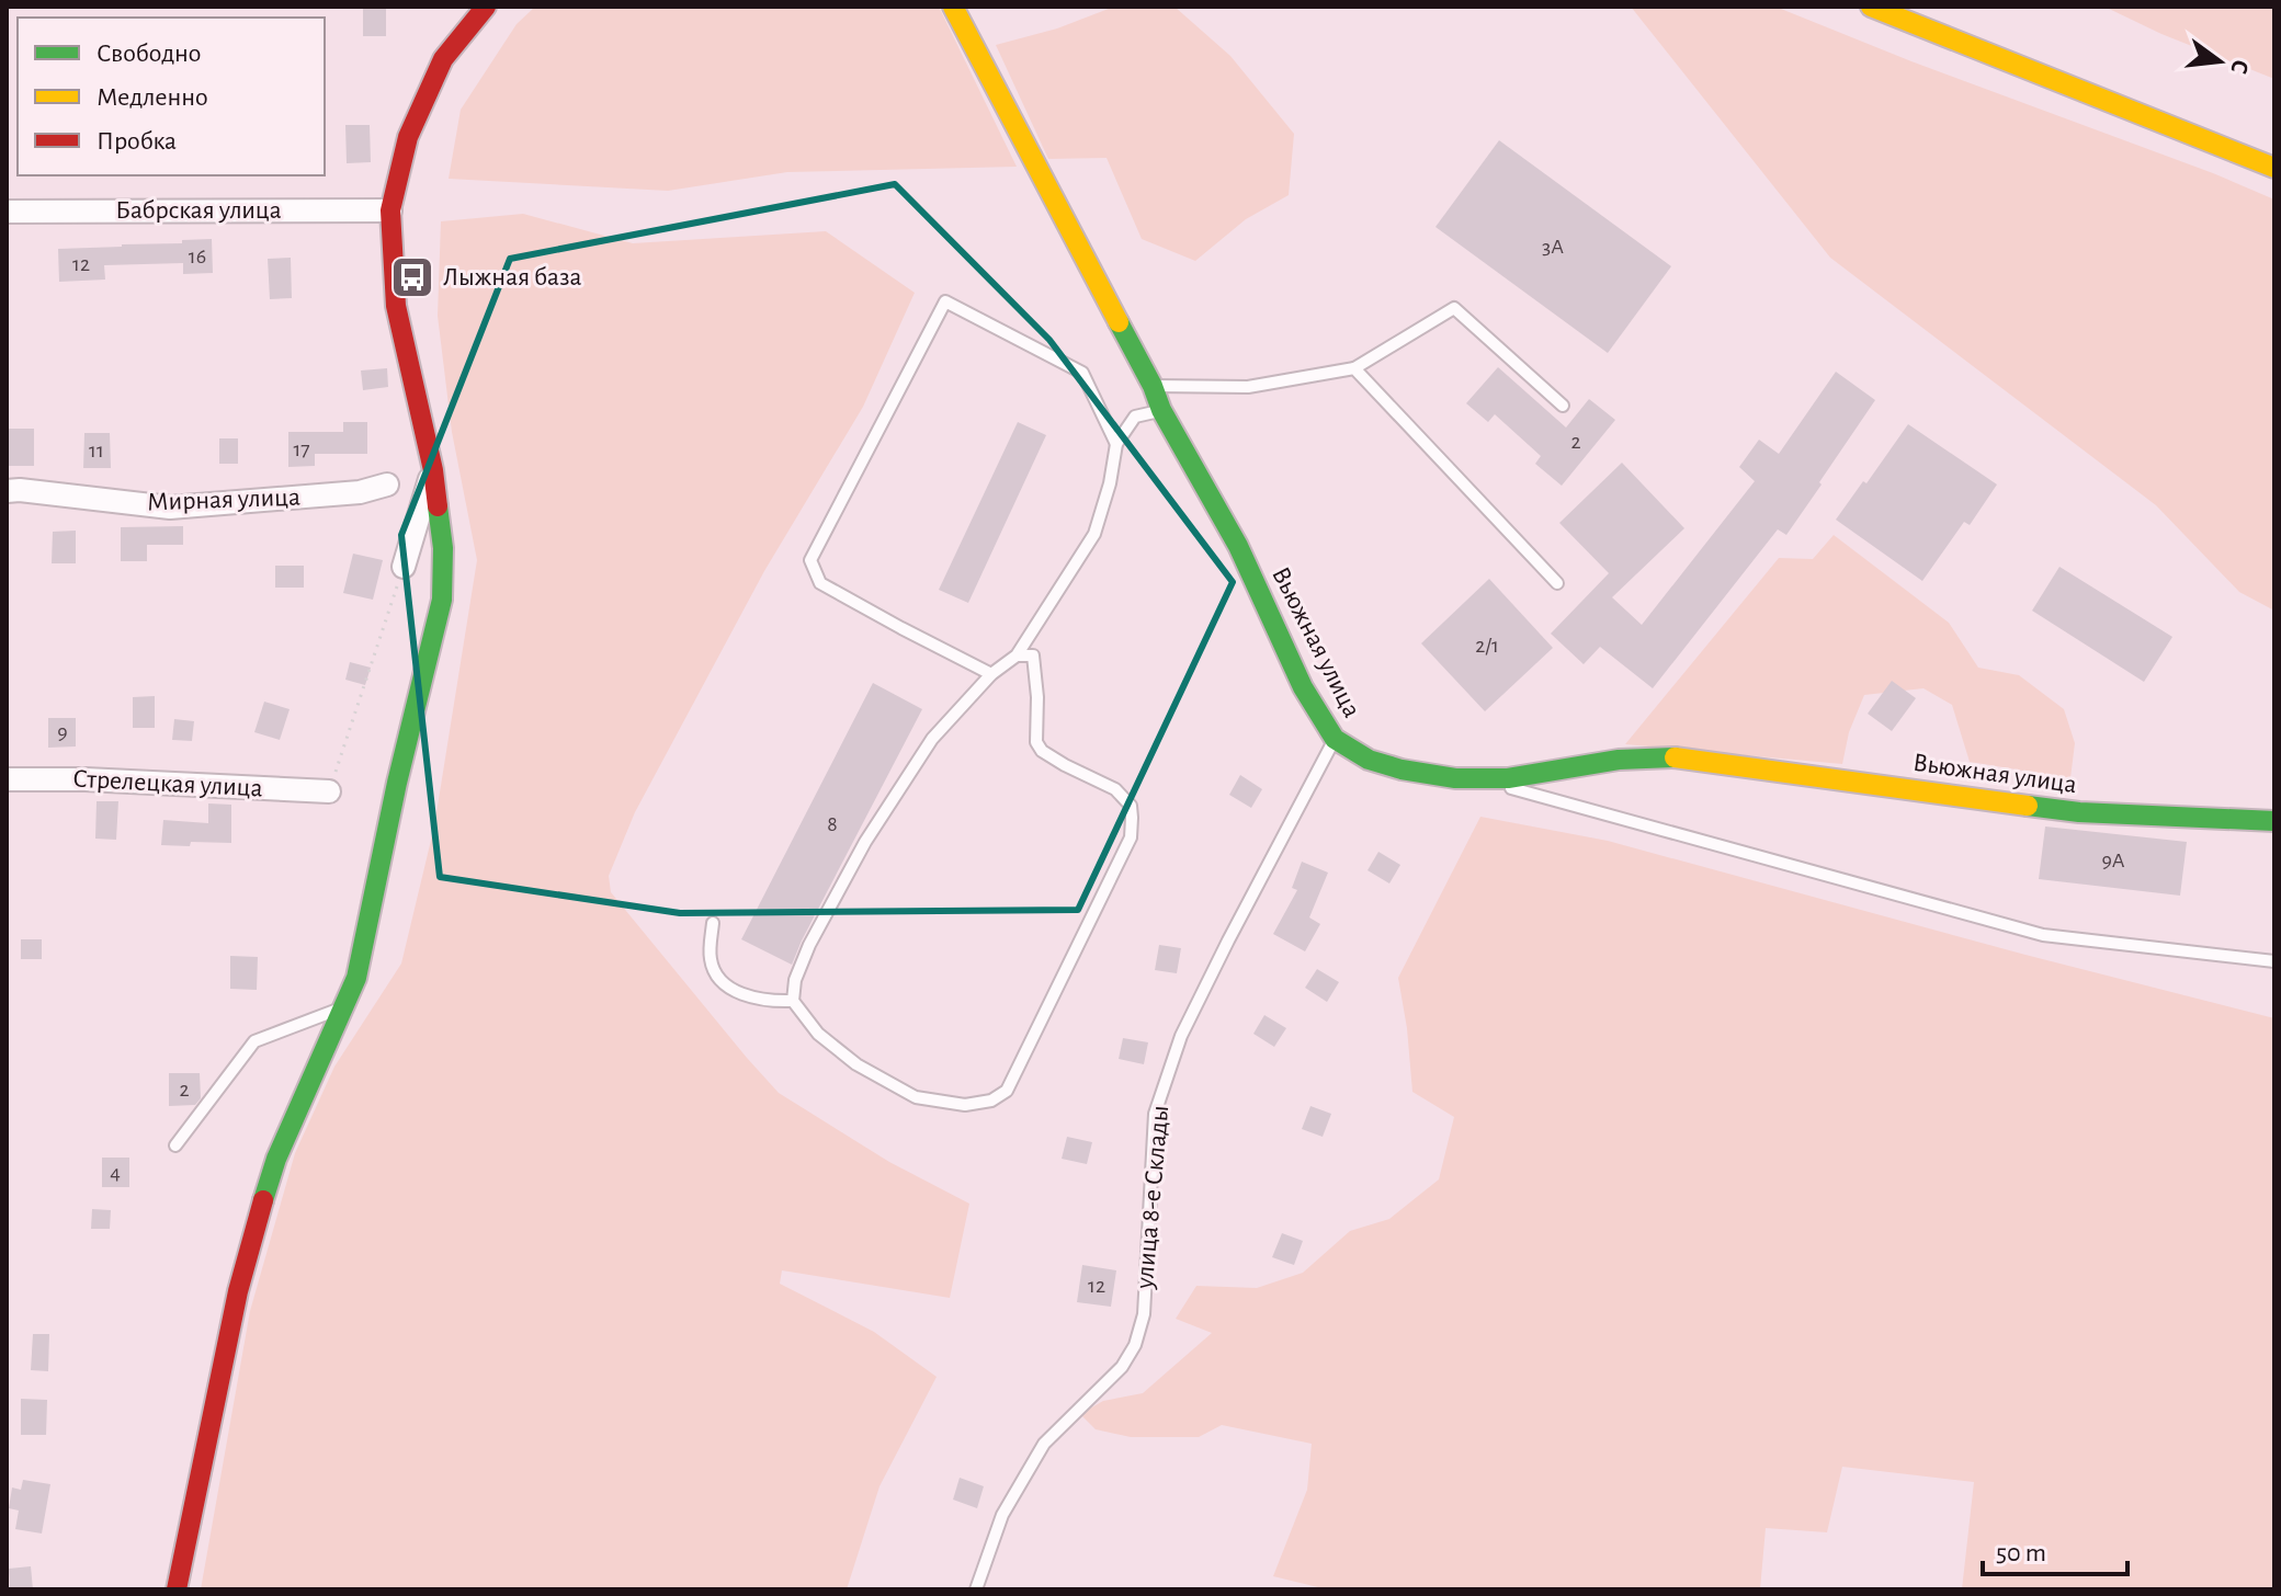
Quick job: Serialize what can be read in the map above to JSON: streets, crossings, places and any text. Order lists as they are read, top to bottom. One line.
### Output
{"streets":{"street":["Бабрская улица","Мирная улица","Вьюжная улица","Стрелецкая улица"],"lane":["улица 8-е Склады"]},"crossings":[["Вьюжная улица","улица 8-е Склады"]],"places":{"bus stop":["Лыжная база"]},"house_numbers":["3А","16","12","2","17","11","2/1","9","8","9А","2","4","12"],"legend":["Свободно","Медленно","Пробка"],"scale_bar":"50 m","north":"right"}
